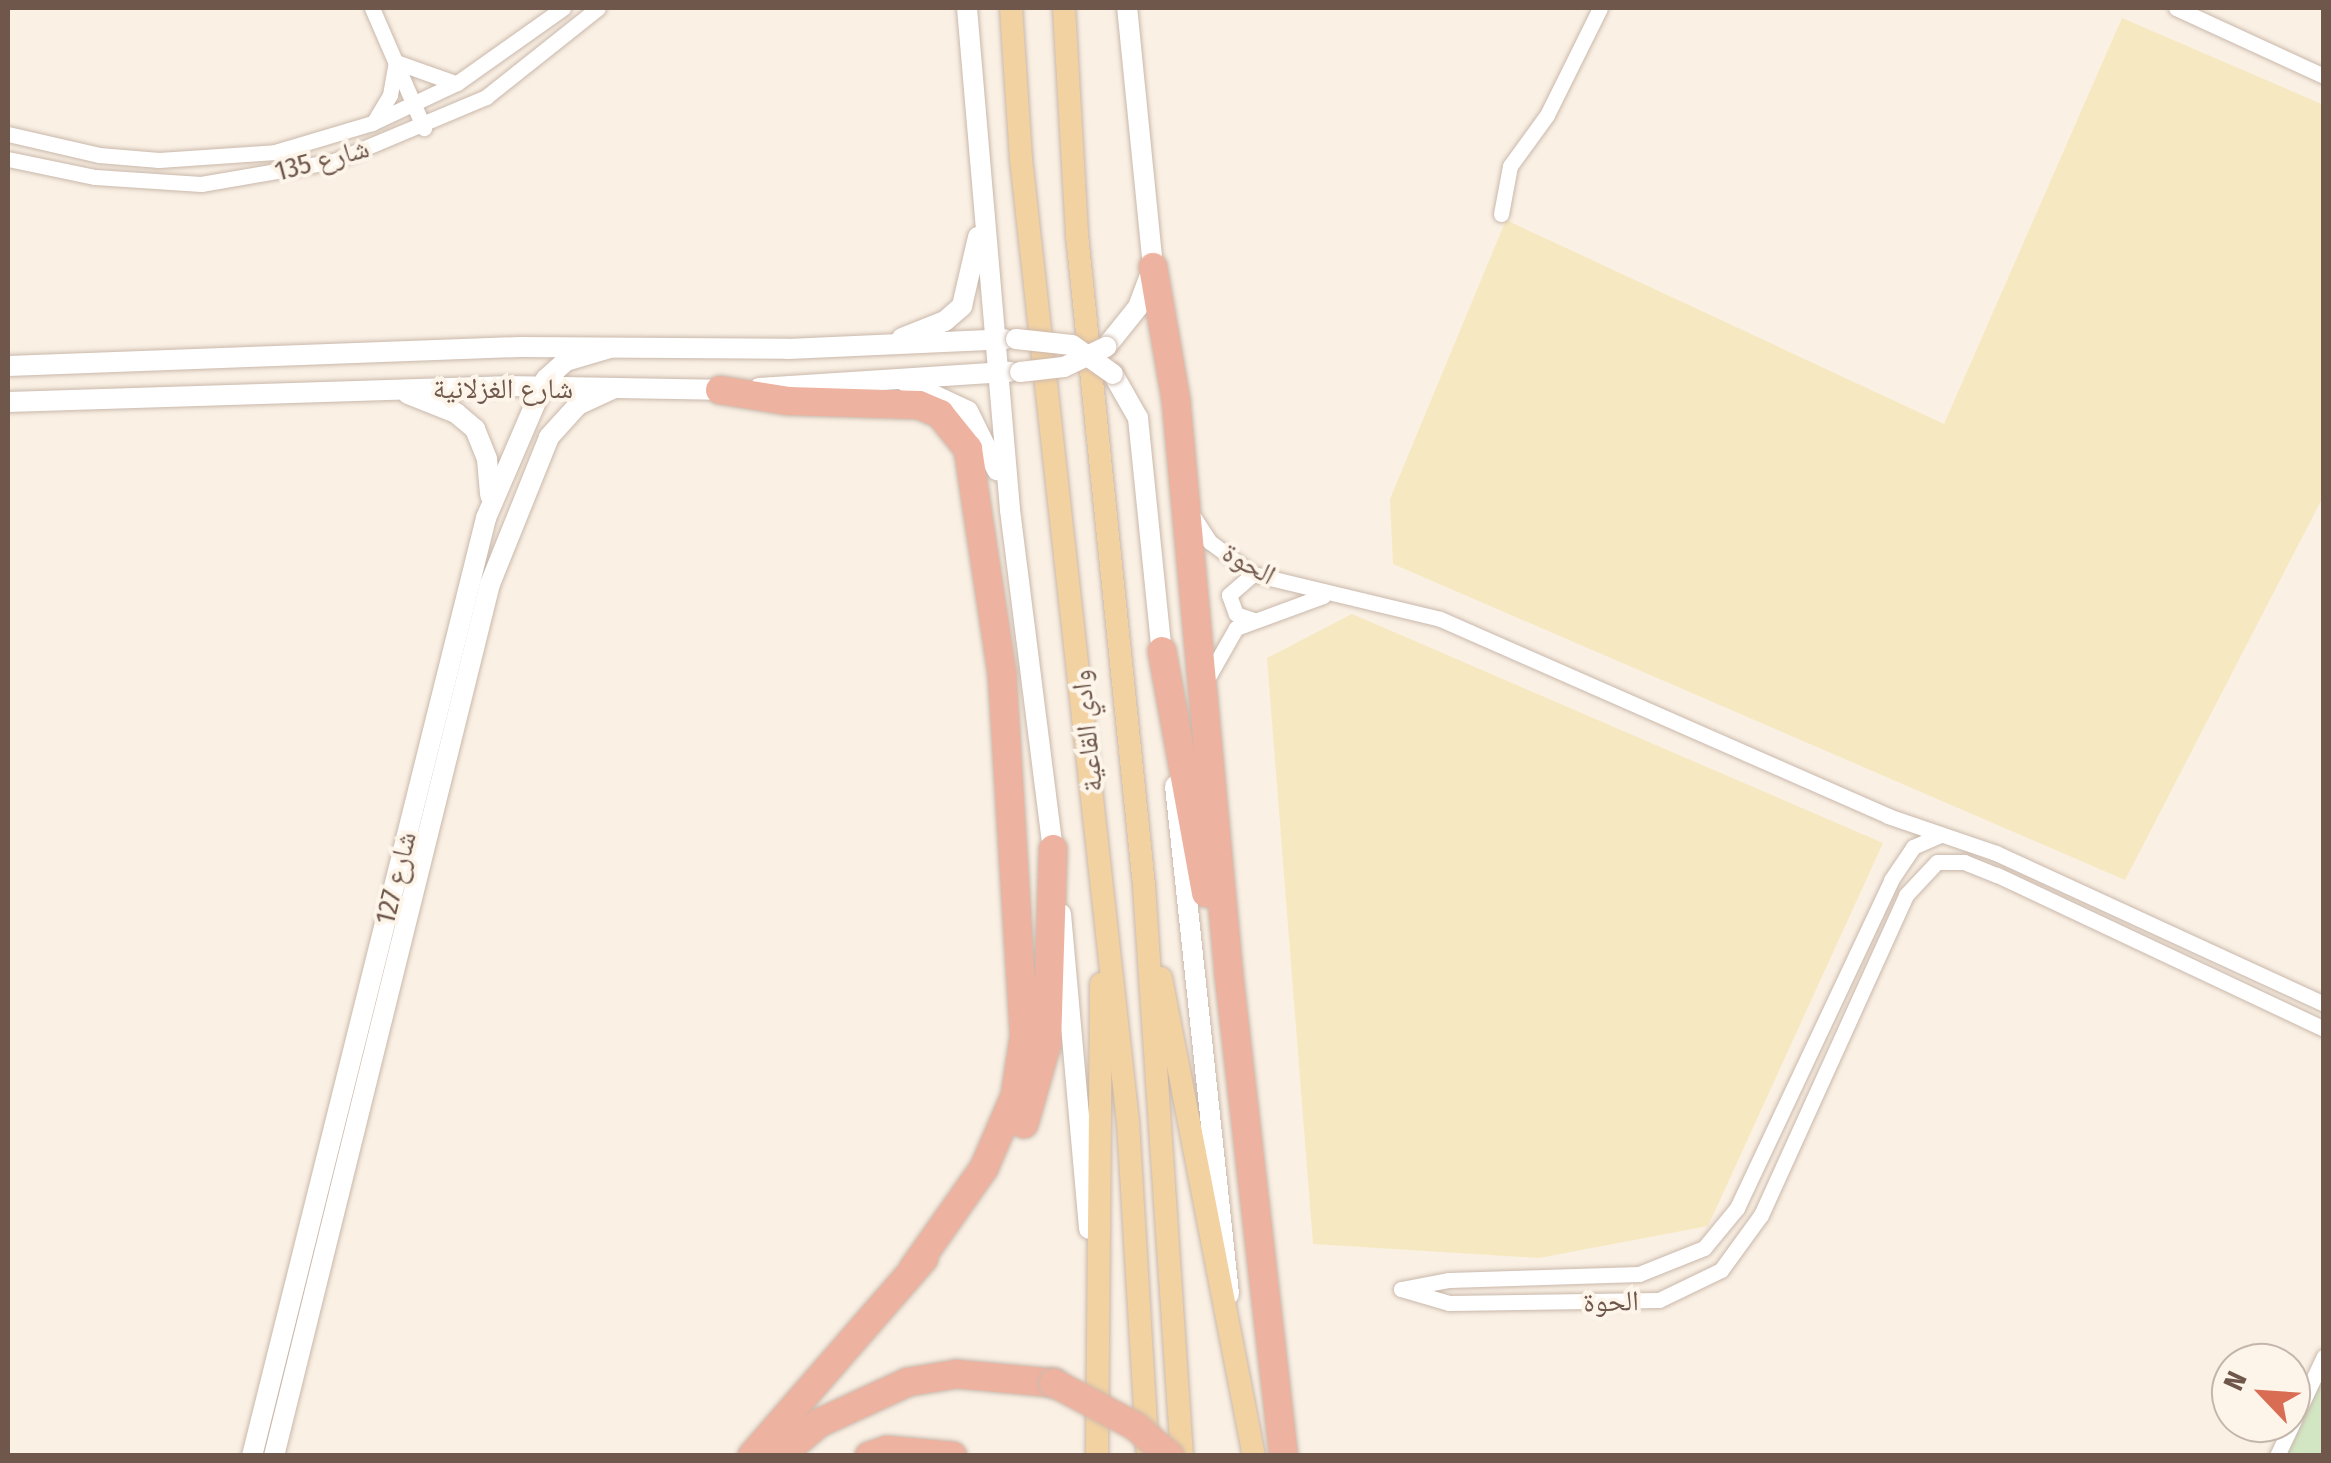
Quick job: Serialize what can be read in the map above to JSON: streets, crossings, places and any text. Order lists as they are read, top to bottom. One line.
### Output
{"streets":{"main road":["وادي القاعية"],"street":["شارع 135","شارع الغزلانية","الحوة","شارع 127"]},"crossings":[["شارع الغزلانية","وادي القاعية"],["شارع الغزلانية","شارع 127"]],"north":"top left"}
